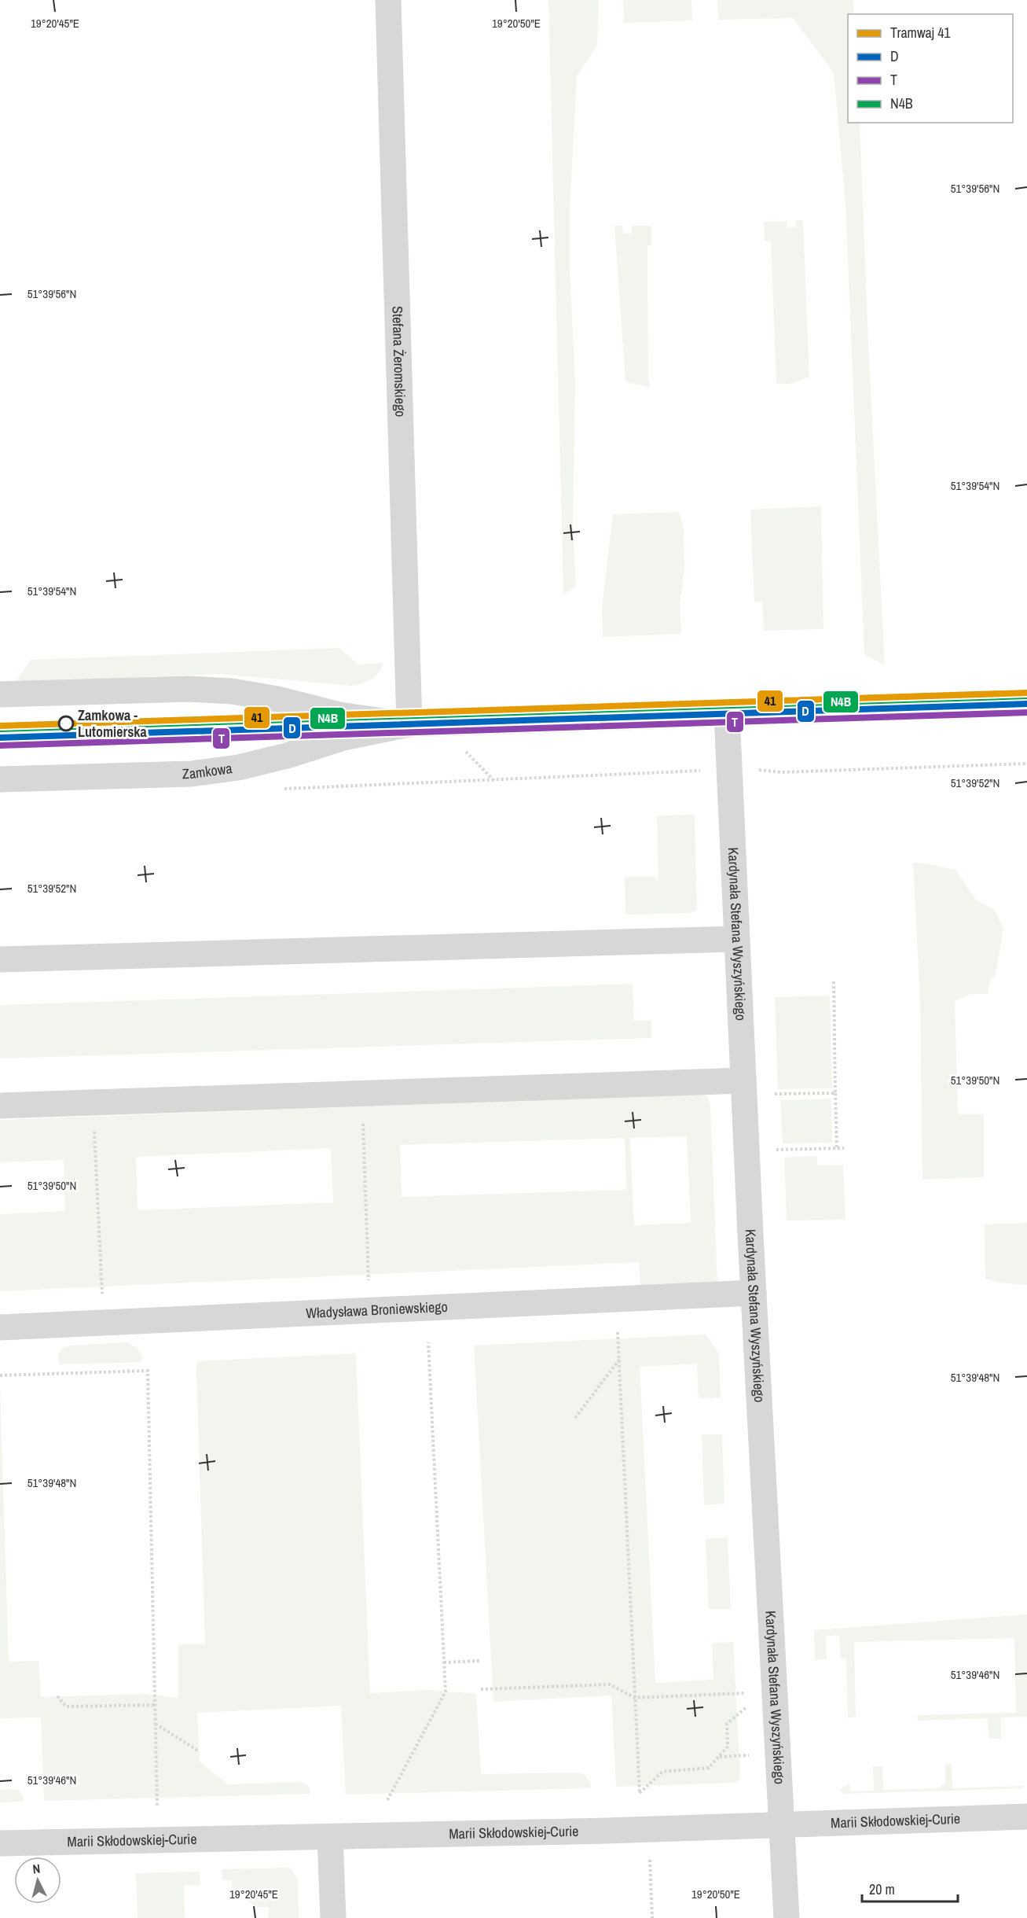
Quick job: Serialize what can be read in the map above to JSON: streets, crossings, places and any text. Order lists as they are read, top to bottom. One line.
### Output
{"streets":{"street":["Stefana Żeromskiego","Zamkowa","Kardynała Stefana Wyszyńskiego","Władysława Broniewskiego","Marii Skłodowskiej-Curie"]},"crossings":[["Stefana Żeromskiego","Zamkowa"],["Zamkowa","Kardynała Stefana Wyszyńskiego"],["Kardynała Stefana Wyszyńskiego","Władysława Broniewskiego"],["Kardynała Stefana Wyszyńskiego","Marii Skłodowskiej-Curie"]],"places":["Zamkowa - Lutomierska"],"lines":["tram line 41","transit line N4B","transit line D","transit line T"],"legend":["Tramwaj 41","D","T","N4B"],"scale_bar":"20 m","north":"top","coordinates":["19°20'45\"E","19°20'50\"E","51°39'56\"N","51°39'54\"N","51°39'52\"N","51°39'50\"N","51°39'48\"N","51°39'46\"N"]}
